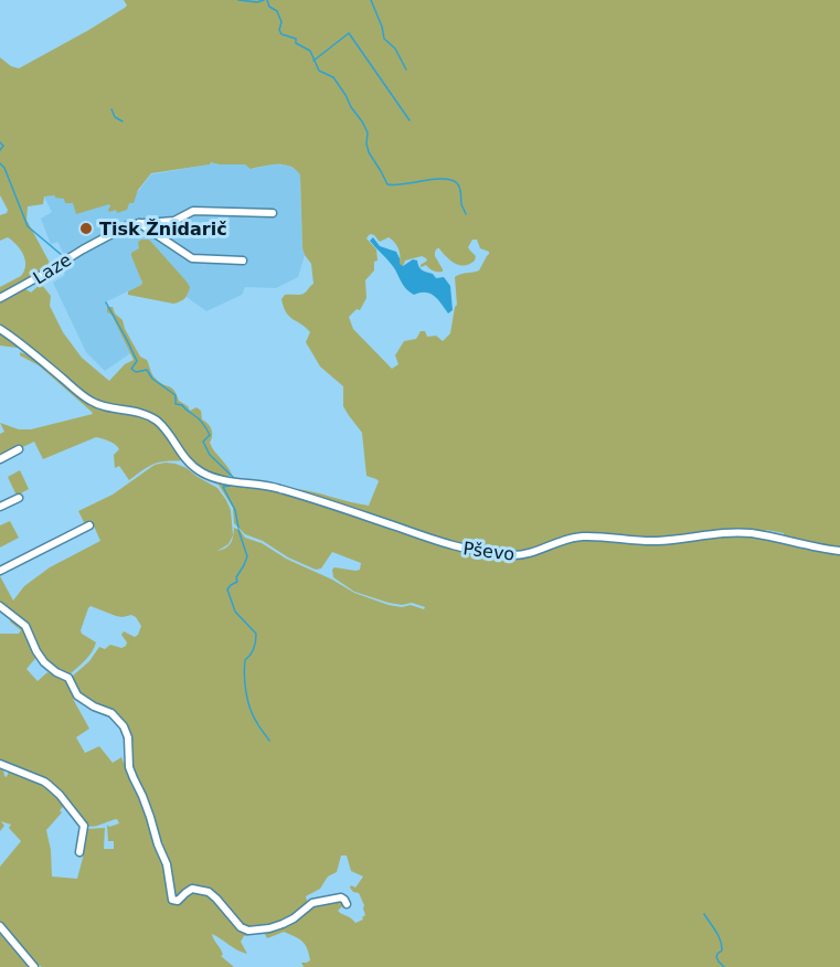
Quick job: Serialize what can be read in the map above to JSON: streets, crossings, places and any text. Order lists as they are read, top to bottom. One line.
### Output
{"streets":{"street":["Laze","Pševo"]},"places":["Tisk Žnidarič"]}
